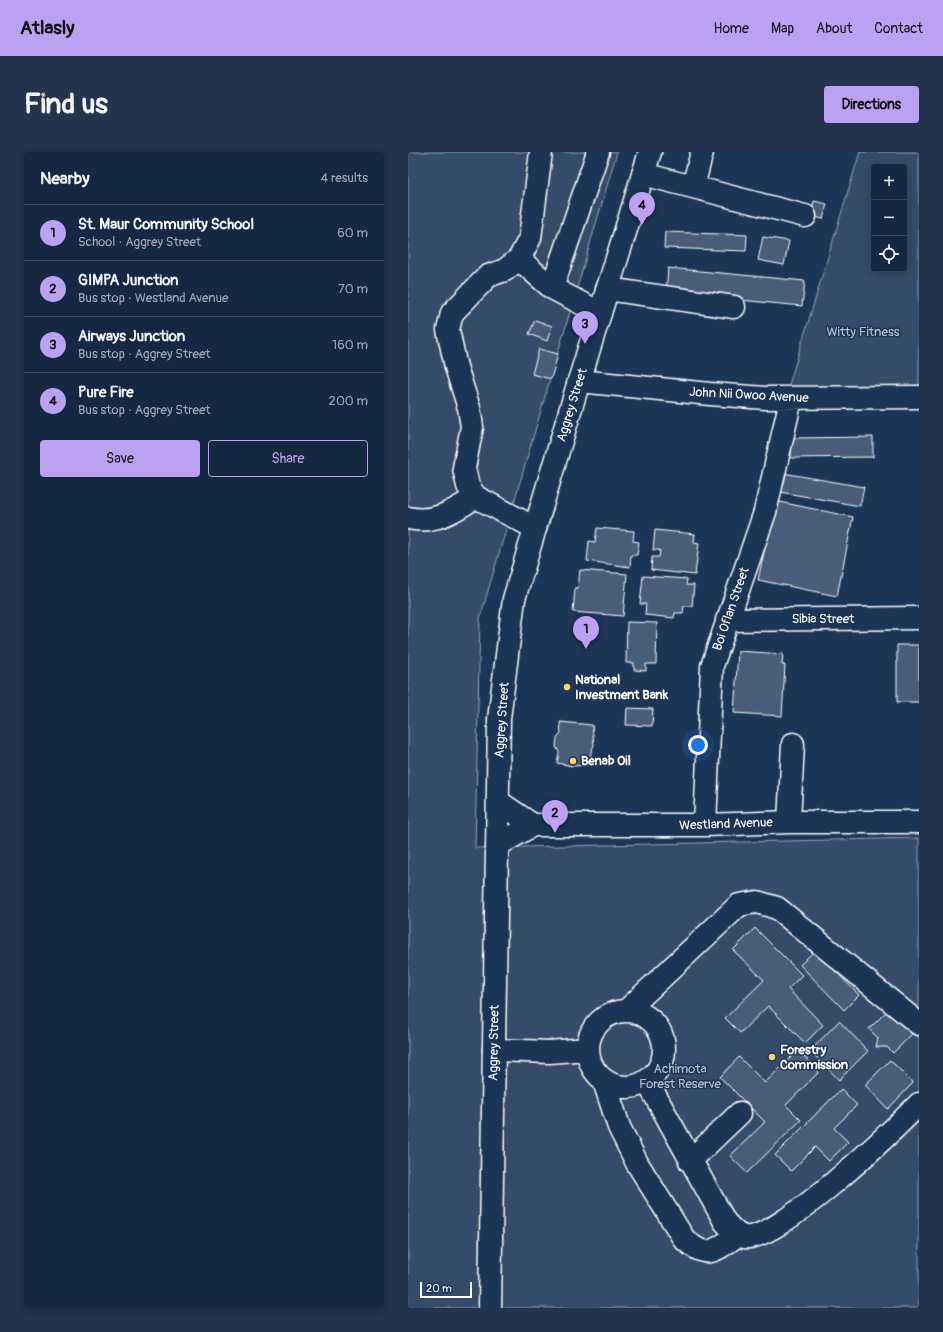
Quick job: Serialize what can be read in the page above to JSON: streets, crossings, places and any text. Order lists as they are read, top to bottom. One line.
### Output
{"streets":{"street":["John Nii Owoo Avenue","Aggrey Street","Boi Oflan Street","Sibia Street","Westland Avenue"]},"crossings":[["John Nii Owoo Avenue","Aggrey Street"],["John Nii Owoo Avenue","Boi Oflan Street"],["Aggrey Street","Westland Avenue"],["Boi Oflan Street","Sibia Street"],["Boi Oflan Street","Westland Avenue"]],"parks":["Witty Fitness","Achimota Forest Reserve"],"places":["National Investment Bank","Benab Oil","Forestry Commission"],"scale_bar":"20 m","page":{"header":"Atlasly","nav":["Home","Map","About","Contact"],"buttons":["Directions",["Save","Share"]],"title":"Find us","heading":["Nearby","4 results"],"map_buttons":["+","−"],"pins":["4","3","1","2"],"list":[{"mark":"1","name":"St. Maur Community School","note":"School · Aggrey Street","value":"60 m"},{"mark":"2","name":"GIMPA Junction","note":"Bus stop · Westland Avenue","value":"70 m"},{"mark":"3","name":"Airways Junction","note":"Bus stop · Aggrey Street","value":"160 m"},{"mark":"4","name":"Pure Fire","note":"Bus stop · Aggrey Street","value":"200 m"}],"scale":"20 m"}}
